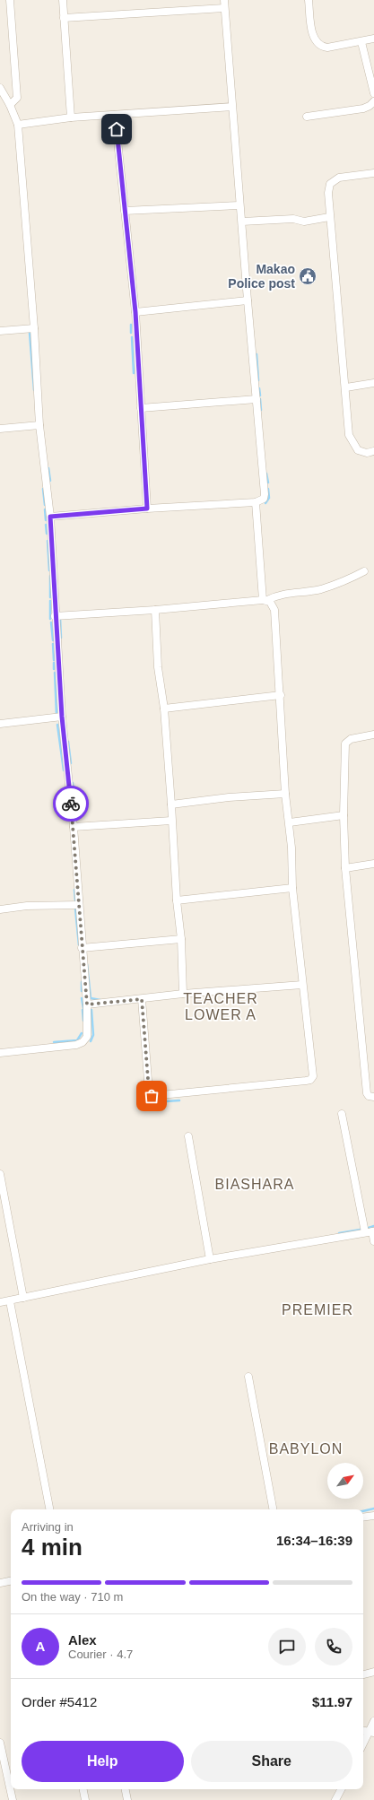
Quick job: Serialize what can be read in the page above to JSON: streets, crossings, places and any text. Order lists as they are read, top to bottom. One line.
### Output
{"districts":["TEACHER LOWER A","BIASHARA","PREMIER","BABYLON"],"places":{"public building":["Makao Police post"]},"north":"top right","page":{"heading":["4 min","Arriving in","16:34–16:39"],"panel":["Alex","Courier · 4.7","Order #5412","$11.97"],"bar":"On the way · 710 m","round":"A","buttons":["Help","Share"]}}
